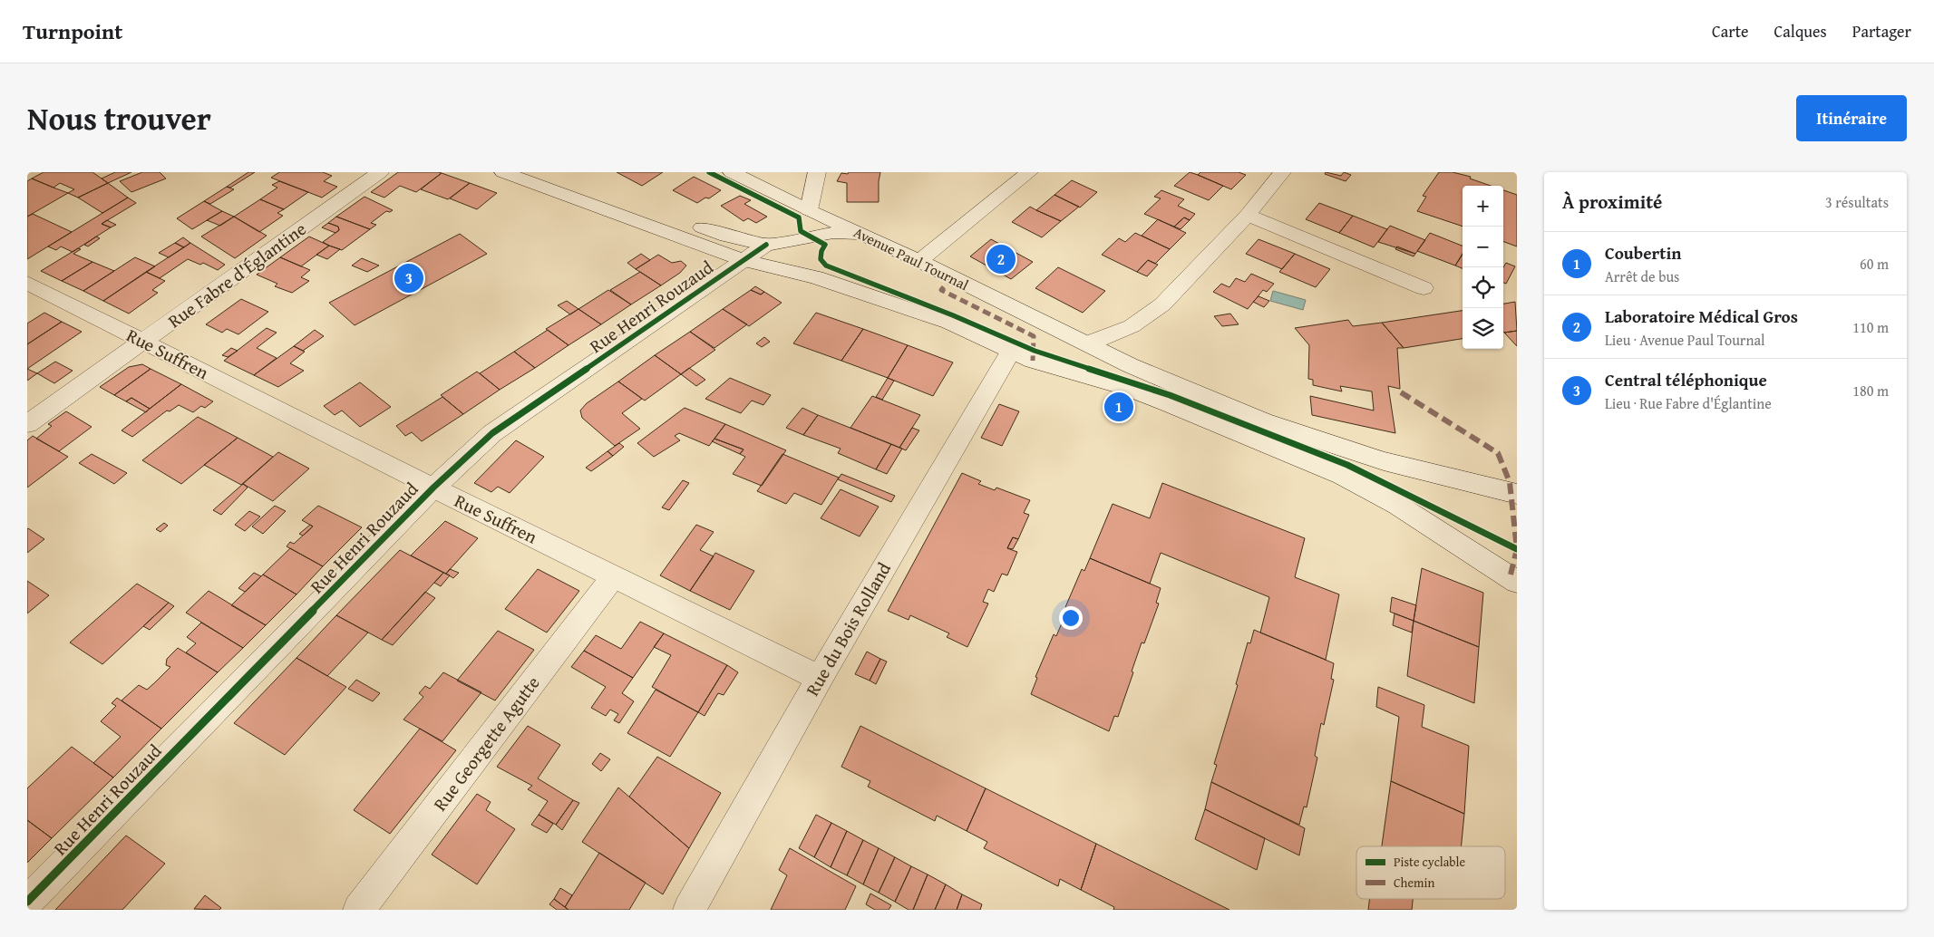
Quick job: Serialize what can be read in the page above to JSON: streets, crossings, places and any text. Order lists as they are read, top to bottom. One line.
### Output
{"streets":{"street":["Avenue Paul Tournal","Rue Fabre d'Églantine","Rue Henri Rouzaud","Rue Suffren","Rue du Bois Rolland","Rue Georgette Agutte"]},"crossings":[["Rue Fabre d'Églantine","Rue Suffren"],["Rue Henri Rouzaud","Rue Suffren"],["Rue Suffren","Rue du Bois Rolland"],["Rue Suffren","Rue Georgette Agutte"]],"legend":["Piste cyclable","Chemin"],"page":{"header":"Turnpoint","nav":["Carte","Calques","Partager"],"title":"Nous trouver","buttons":"Itinéraire","heading":["À proximité","3 résultats"],"map_buttons":["+","−"],"list":[{"mark":"1","name":"Coubertin","note":"Arrêt de bus","value":"60 m"},{"mark":"2","name":"Laboratoire Médical Gros","note":"Lieu · Avenue Paul Tournal","value":"110 m"},{"mark":"3","name":"Central téléphonique","note":"Lieu · Rue Fabre d'Églantine","value":"180 m"}],"pins":["2","3","1"]}}
